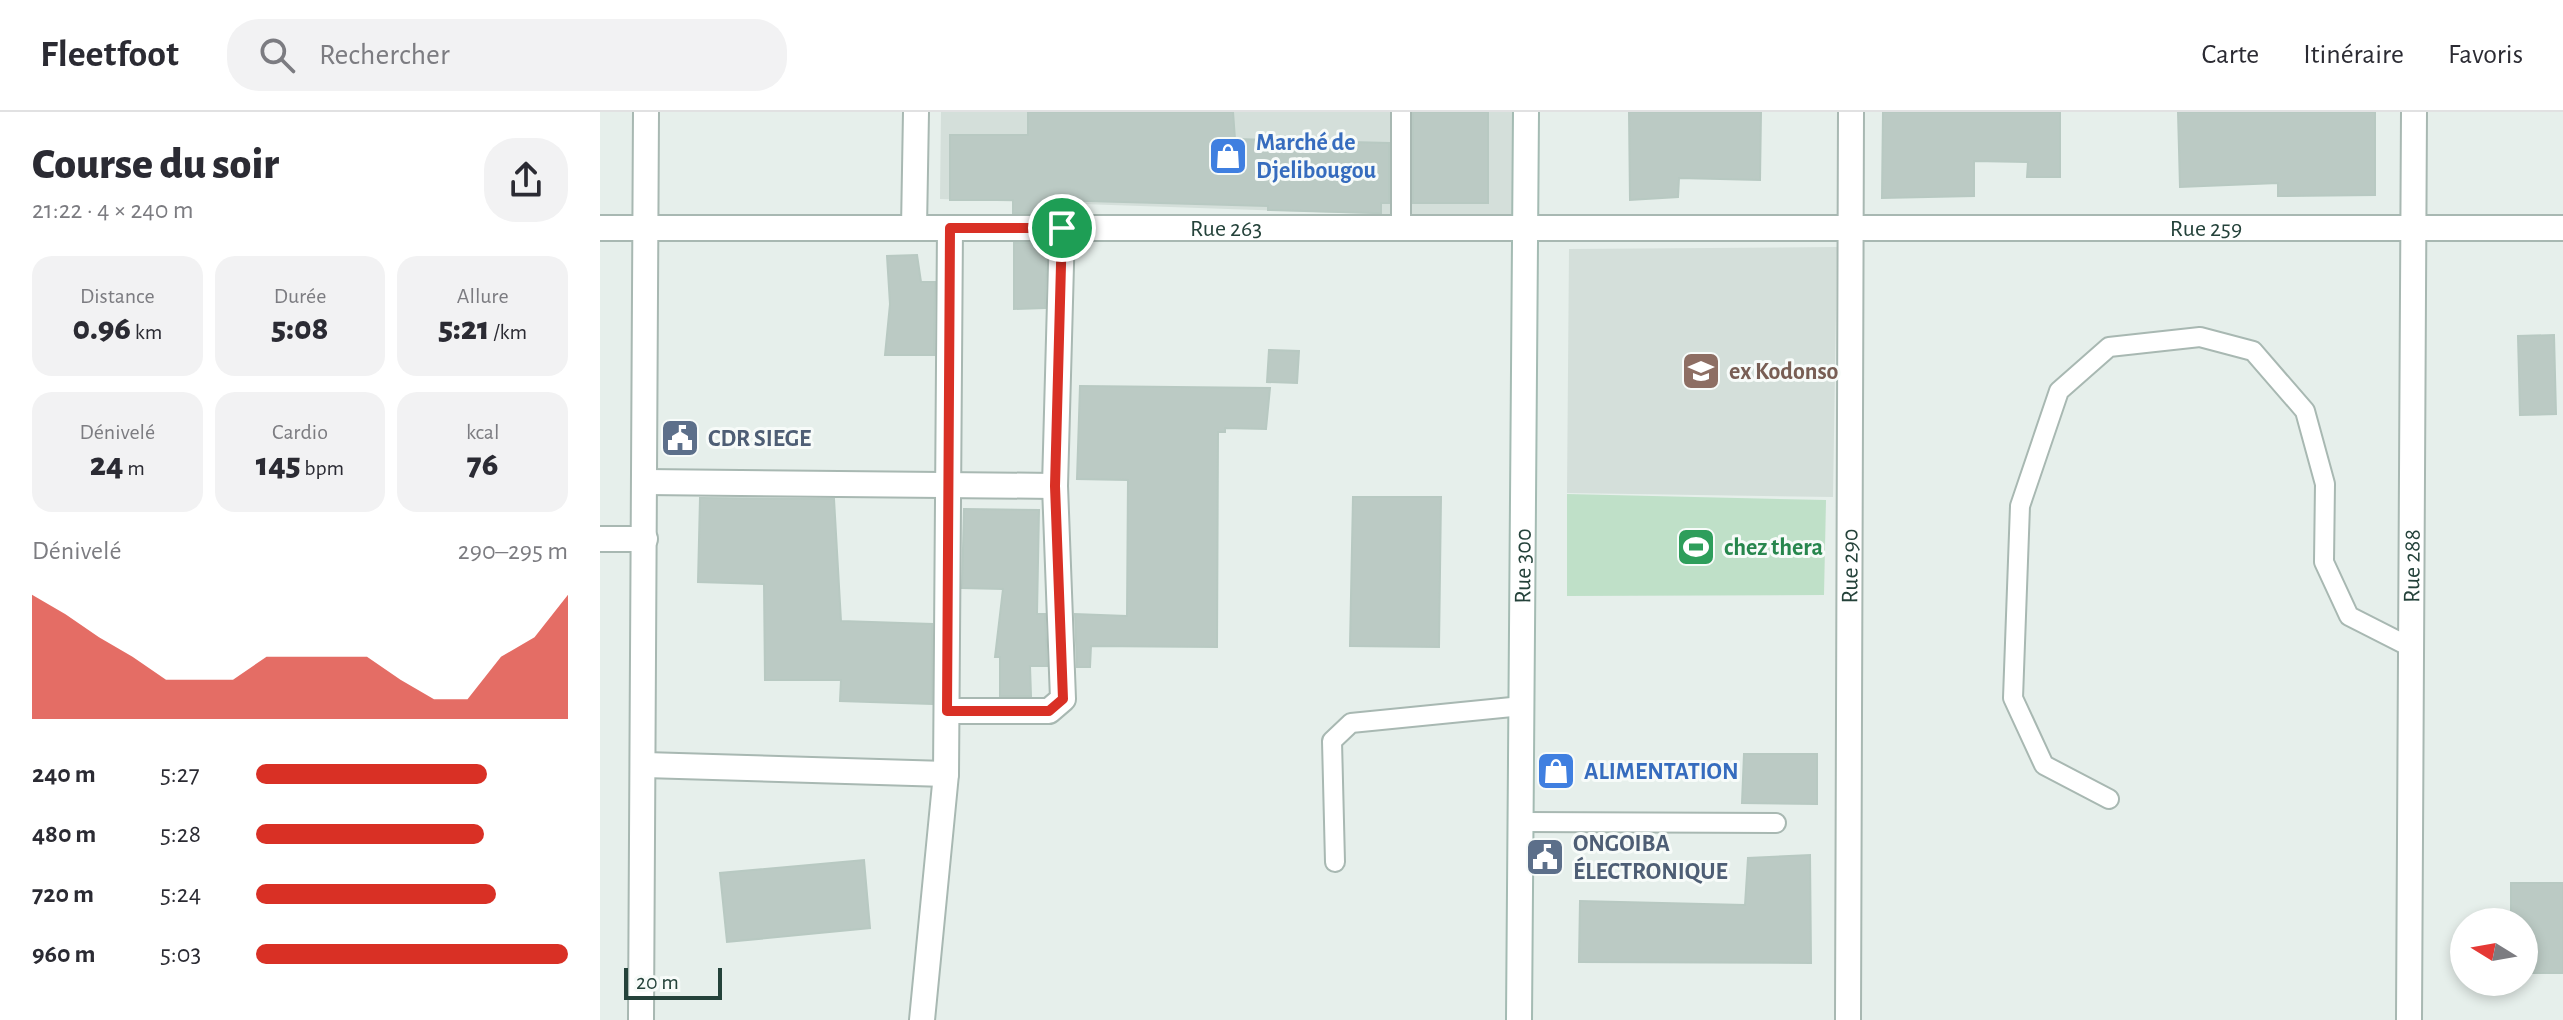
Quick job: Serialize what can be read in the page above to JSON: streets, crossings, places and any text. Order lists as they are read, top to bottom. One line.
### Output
{"streets":{"street":["Rue 263","Rue 259","Rue 300","Rue 290","Rue 288"]},"crossings":[["Rue 263","Rue 259"],["Rue 263","Rue 300"],["Rue 263","Rue 290"],["Rue 259","Rue 290"],["Rue 259","Rue 288"]],"places":{"shop":["Marché de Djelibougou","ALIMENTATION"],"school or university":["ex Kodonso"],"public building":["CDR SIEGE","ONGOIBA ÉLECTRONIQUE"],"sports":["chez thera"]},"scale_bar":"20 m","north":"left","page":{"header":"Fleetfoot","search":"Rechercher","nav":["Carte","Itinéraire","Favoris"],"heading":["Course du soir","21:22 · 4 × 240 m"],"stats":[["Distance","0.96 km"],["Durée","5:08"],["Allure","5:21 /km"],["Dénivelé","24 m"],["Cardio","145 bpm"],["kcal","76"]],"chart":["Dénivelé","290–295 m"],"list":[{"name":"240 m","note":"5:27"},{"name":"480 m","note":"5:28"},{"name":"720 m","note":"5:24"},{"name":"960 m","note":"5:03"}],"scale":"20 m"}}
